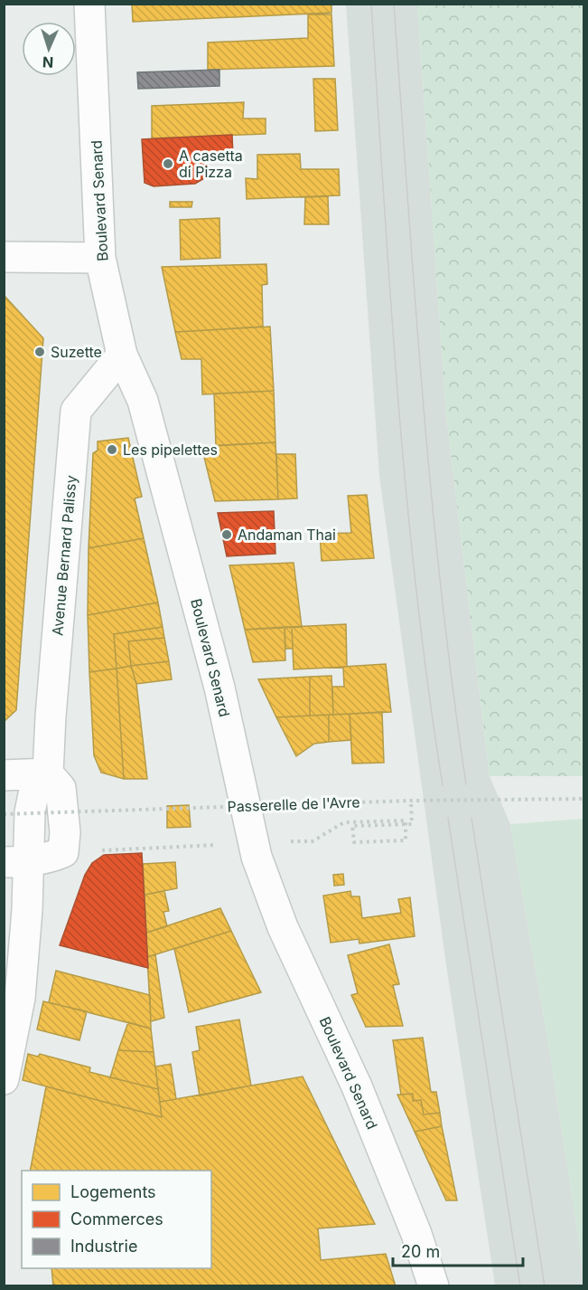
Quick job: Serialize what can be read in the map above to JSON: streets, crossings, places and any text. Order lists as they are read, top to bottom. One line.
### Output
{"streets":{"street":["Boulevard Senard","Avenue Bernard Palissy"],"path":["Passerelle de l'Avre"]},"crossings":[["Boulevard Senard","Avenue Bernard Palissy"]],"places":["A casetta di Pizza","Suzette","Les pipelettes","Andaman Thai"],"legend":["Logements","Commerces","Industrie"],"scale_bar":"20 m","north":"bottom"}
